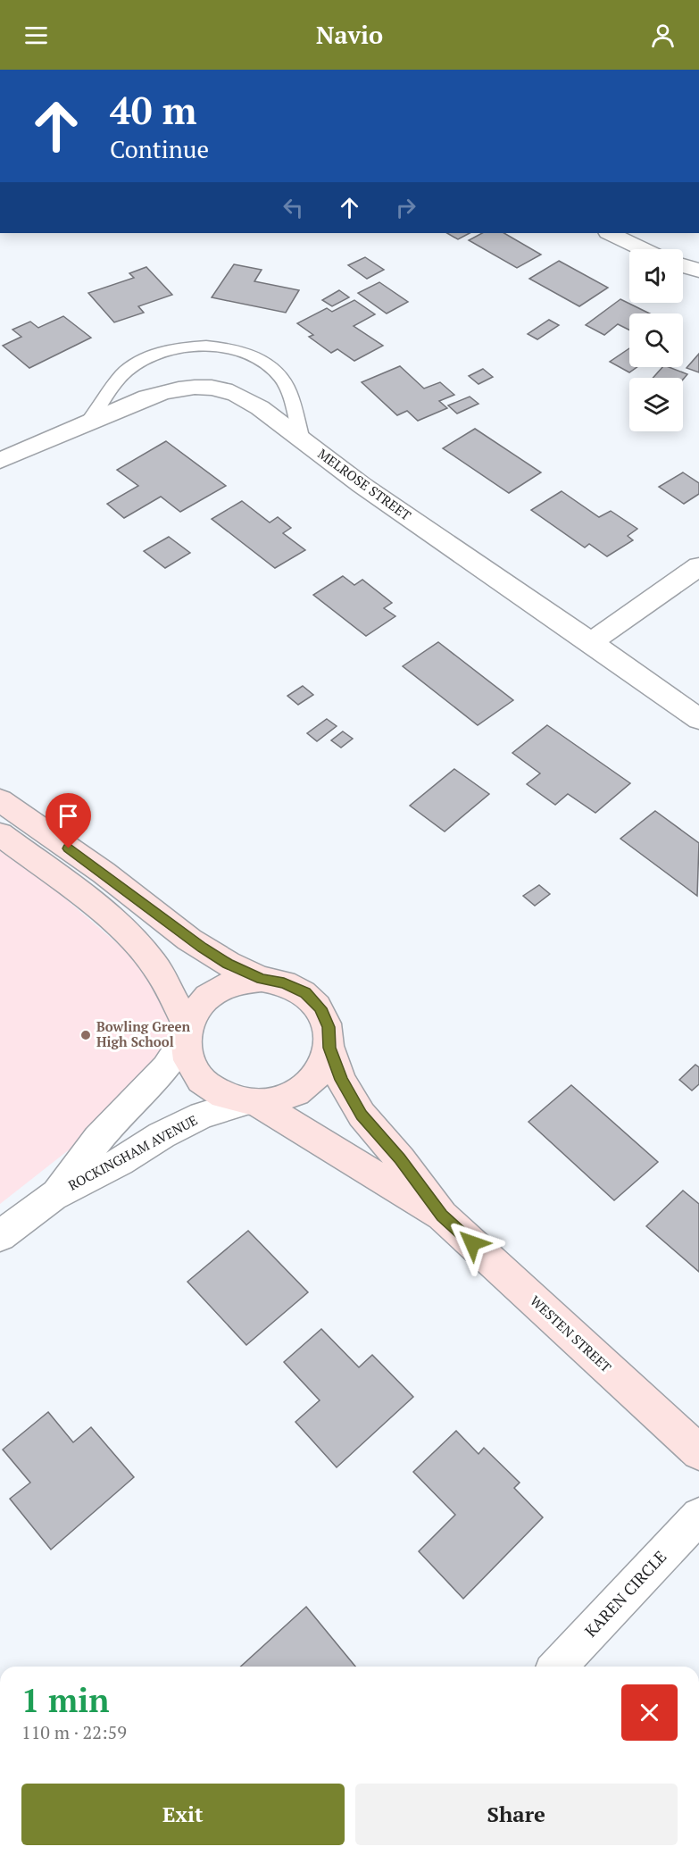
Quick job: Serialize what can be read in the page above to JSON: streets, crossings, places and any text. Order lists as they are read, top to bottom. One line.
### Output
{"streets":{"street":["MELROSE STREET","ROCKINGHAM AVENUE","WESTEN STREET","KAREN CIRCLE"]},"crossings":[["ROCKINGHAM AVENUE","WESTEN STREET"]],"places":["Bowling Green High School"],"page":{"header":"Navio","turn":["40 m","Continue"],"heading":["1 min","110 m · 22:59"],"buttons":["Exit","Share"]}}
